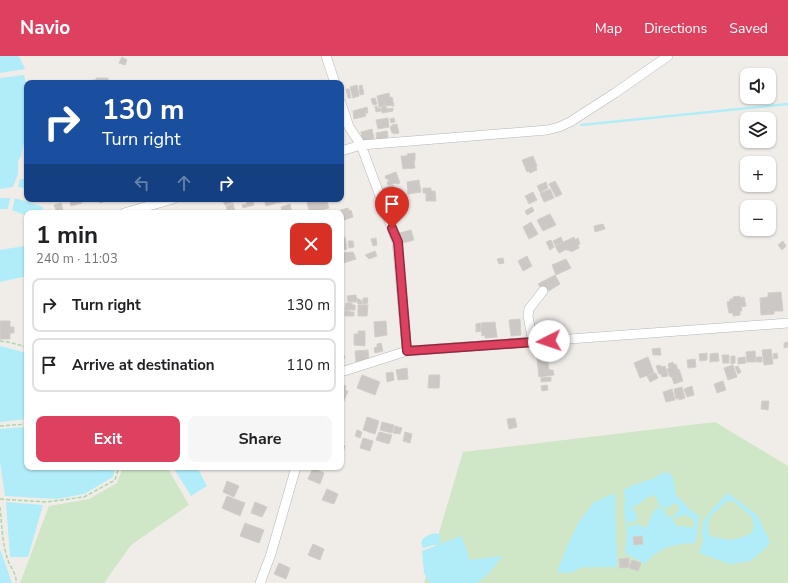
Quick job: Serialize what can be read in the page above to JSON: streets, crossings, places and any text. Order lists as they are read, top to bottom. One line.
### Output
{"page":{"header":"Navio","nav":["Map","Directions","Saved"],"map_buttons":["+","−"],"turn":["130 m","Turn right"],"heading":["1 min","240 m · 11:03"],"list":[{"name":"Turn right","value":"130 m"},{"name":"Arrive at destination","value":"110 m"}],"buttons":["Exit","Share"]}}
